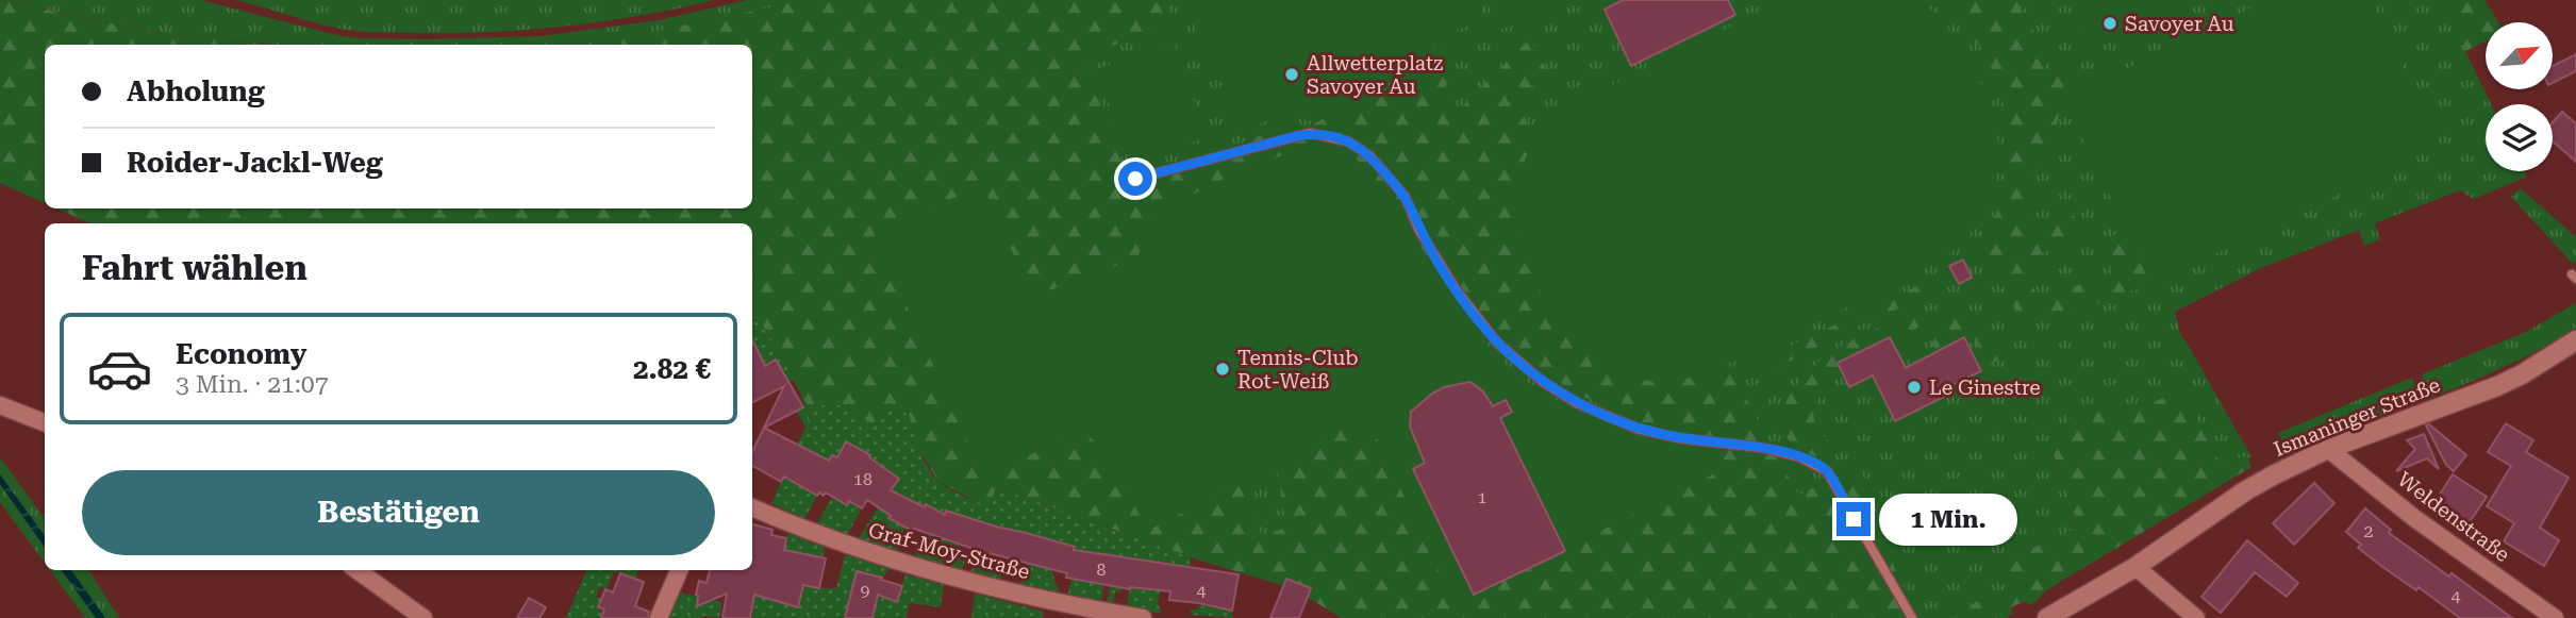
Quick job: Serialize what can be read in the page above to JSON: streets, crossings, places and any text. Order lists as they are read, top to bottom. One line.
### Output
{"streets":{"street":["Ismaninger Straße","Weldenstraße","Graf-Moy-Straße"]},"crossings":[["Ismaninger Straße","Weldenstraße"]],"places":["Savoyer Au","Allwetterplatz Savoyer Au","Tennis-Club Rot-Weiß","Le Ginestre"],"house_numbers":["18","1","2","8","9","4","4"],"north":"top right","page":{"banner":["Abholung","Roider-Jackl-Weg"],"heading":"Fahrt wählen","list":[{"name":"Economy","note":"3 Min. · 21:07","value":"2.82 €"}],"buttons":"Bestätigen","bubble":"1 Min."}}
